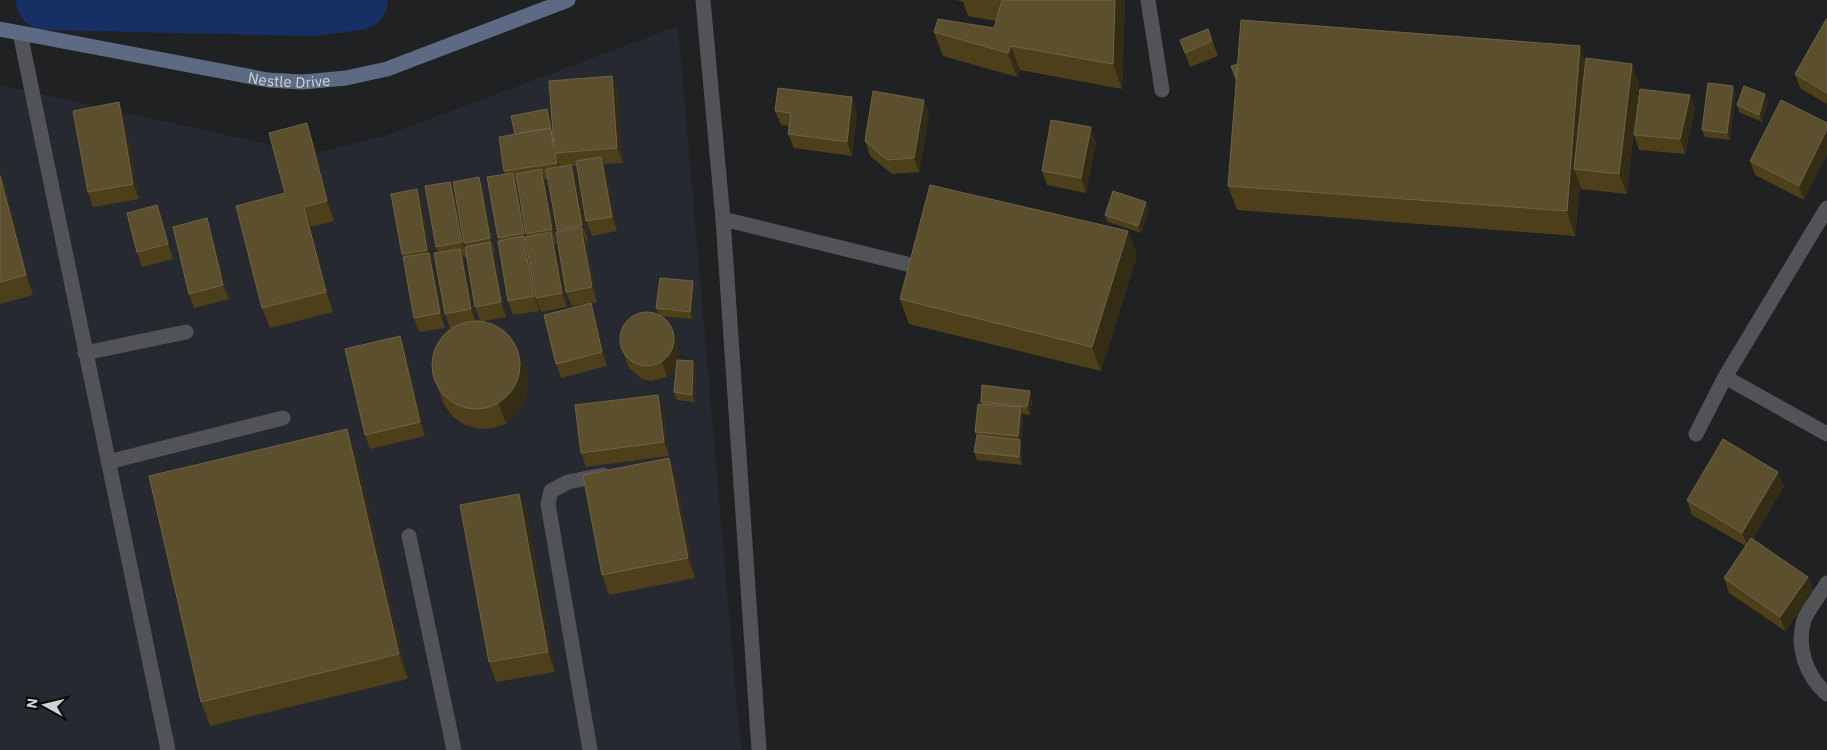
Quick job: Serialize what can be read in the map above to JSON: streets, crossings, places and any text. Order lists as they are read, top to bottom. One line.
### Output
{"streets":{"street":["Nestle Drive"]},"north":"left"}
